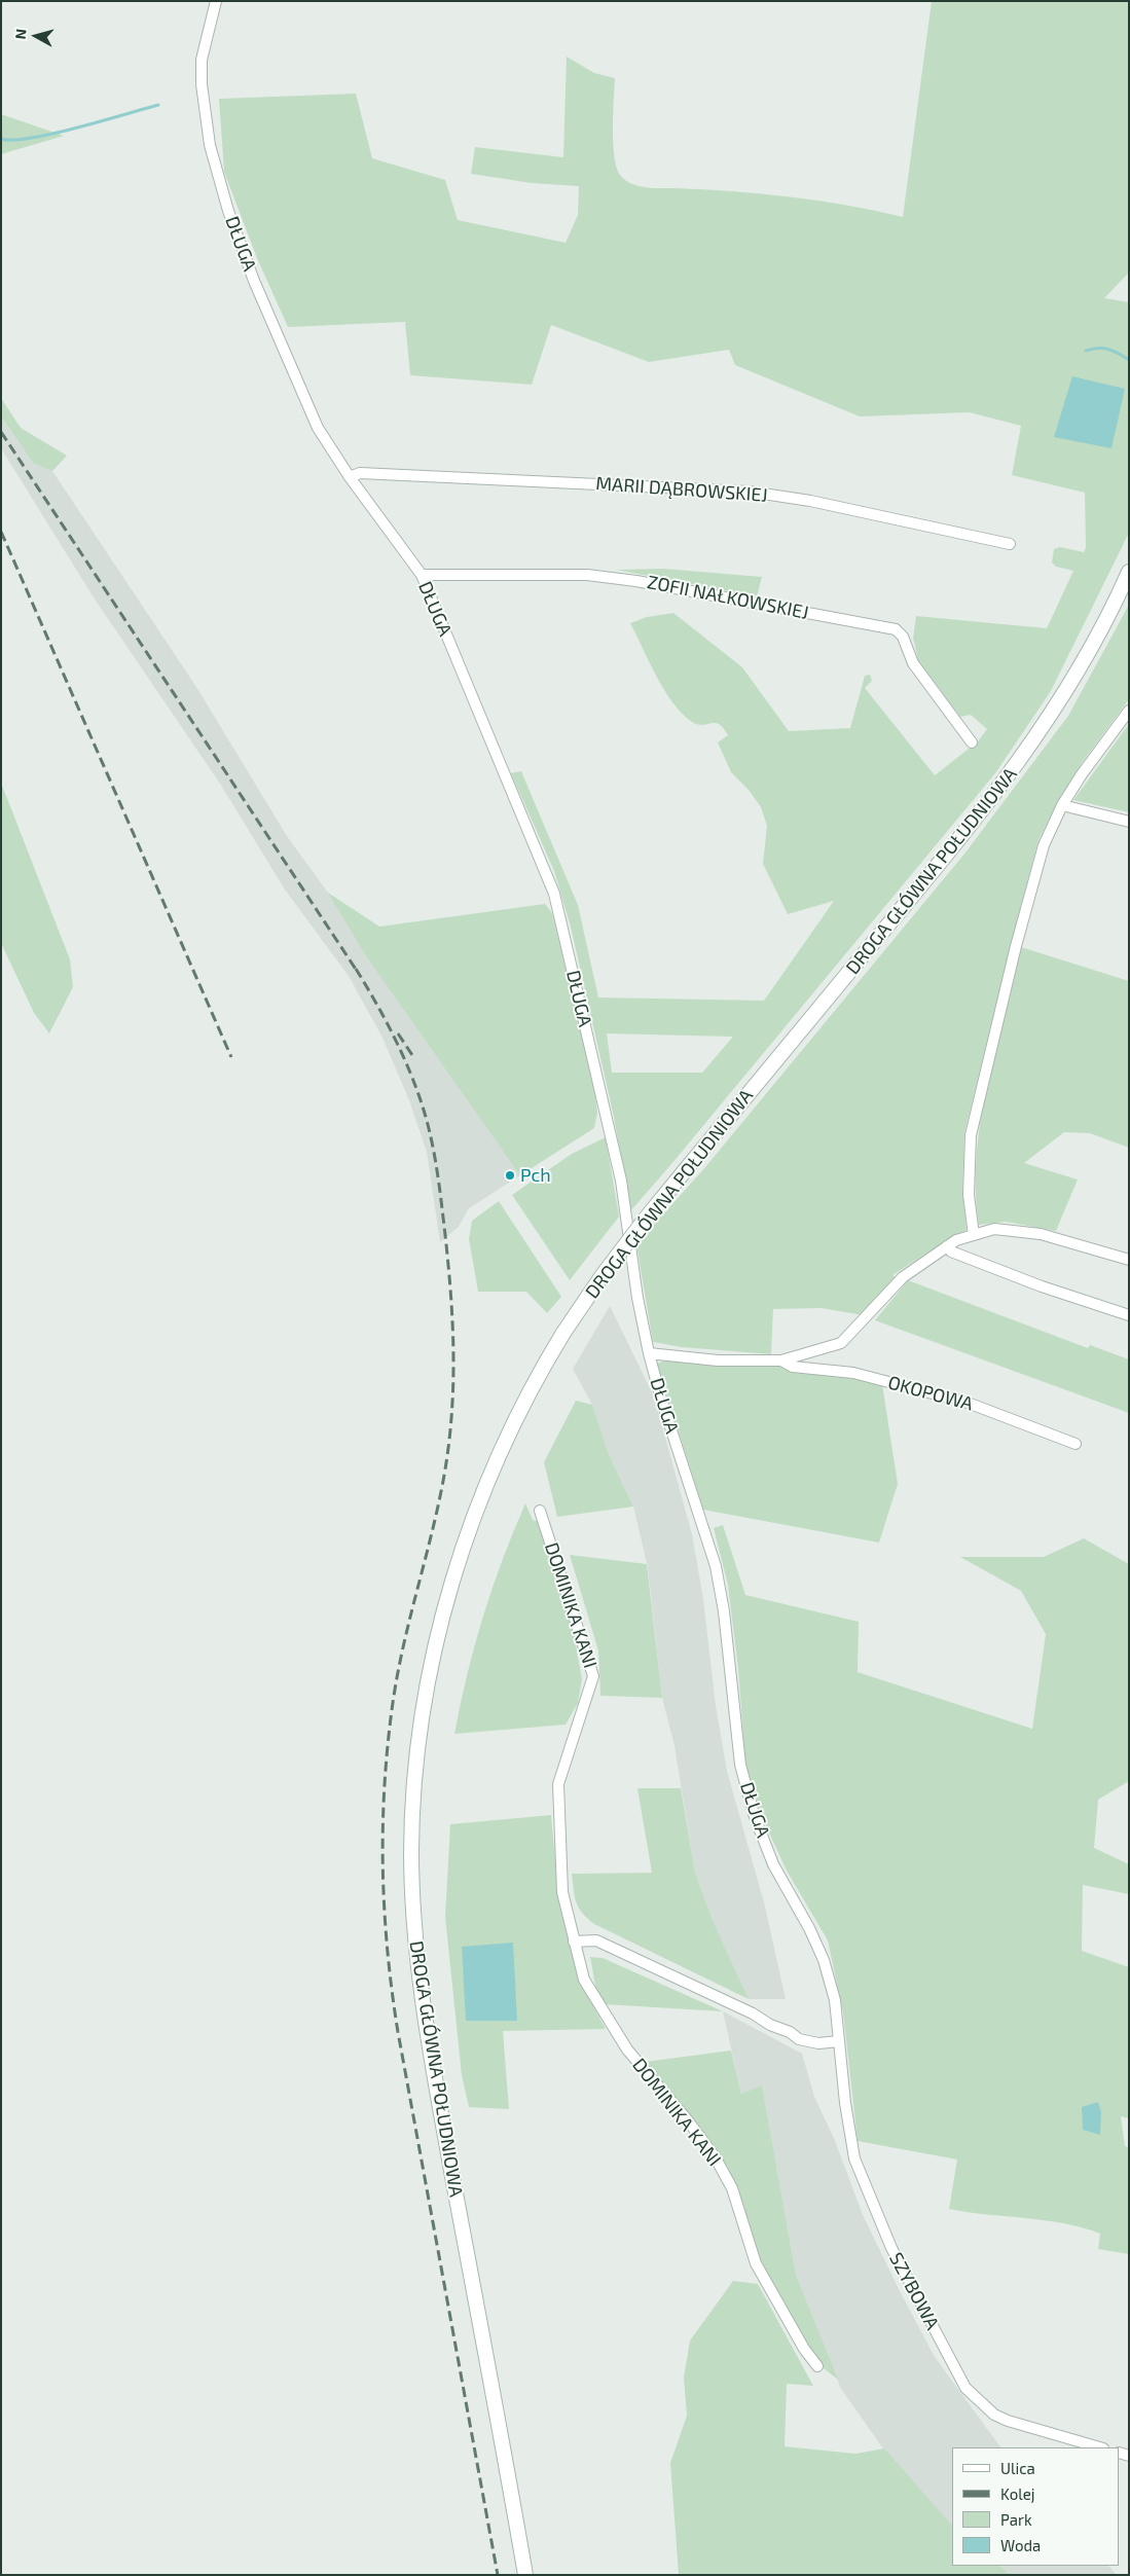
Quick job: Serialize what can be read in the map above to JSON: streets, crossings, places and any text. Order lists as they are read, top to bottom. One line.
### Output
{"streets":{"main road":["DROGA GŁÓWNA POŁUDNIOWA"],"street":["DŁUGA","MARII DĄBROWSKIEJ","ZOFII NAŁKOWSKIEJ","OKOPOWA","DOMINIKA KANI","SZYBOWA"]},"crossings":[["DŁUGA","MARII DĄBROWSKIEJ"],["DŁUGA","ZOFII NAŁKOWSKIEJ"],["DŁUGA","OKOPOWA"],["DŁUGA","SZYBOWA"]],"places":["Pch"],"legend":["Ulica","Kolej","Park","Woda"],"north":"left"}
